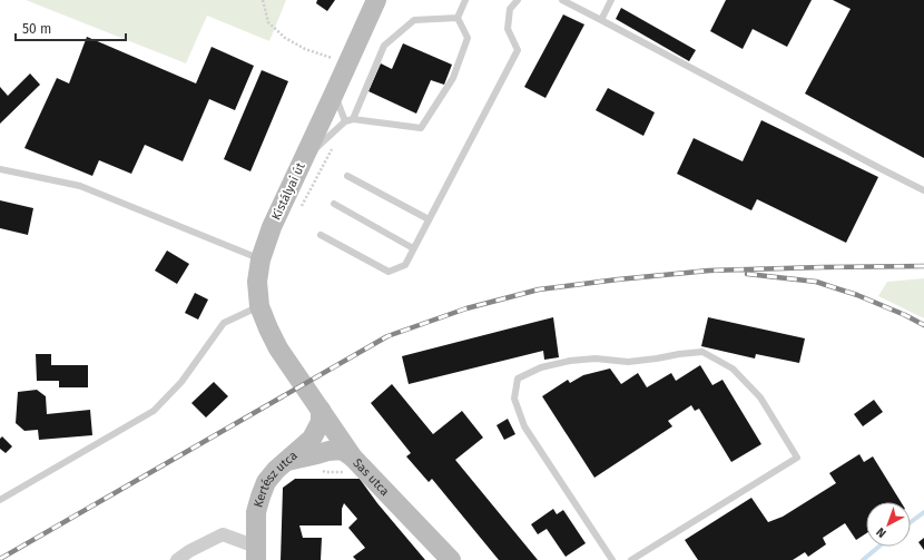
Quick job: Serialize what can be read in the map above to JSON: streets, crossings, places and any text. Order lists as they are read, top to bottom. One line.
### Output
{"streets":{"main road":["Kistályai út","Sas utca","Kertész utca"]},"crossings":[["Kistályai út","Sas utca"],["Sas utca","Kertész utca"]],"scale_bar":"50 m","north":"bottom left"}
